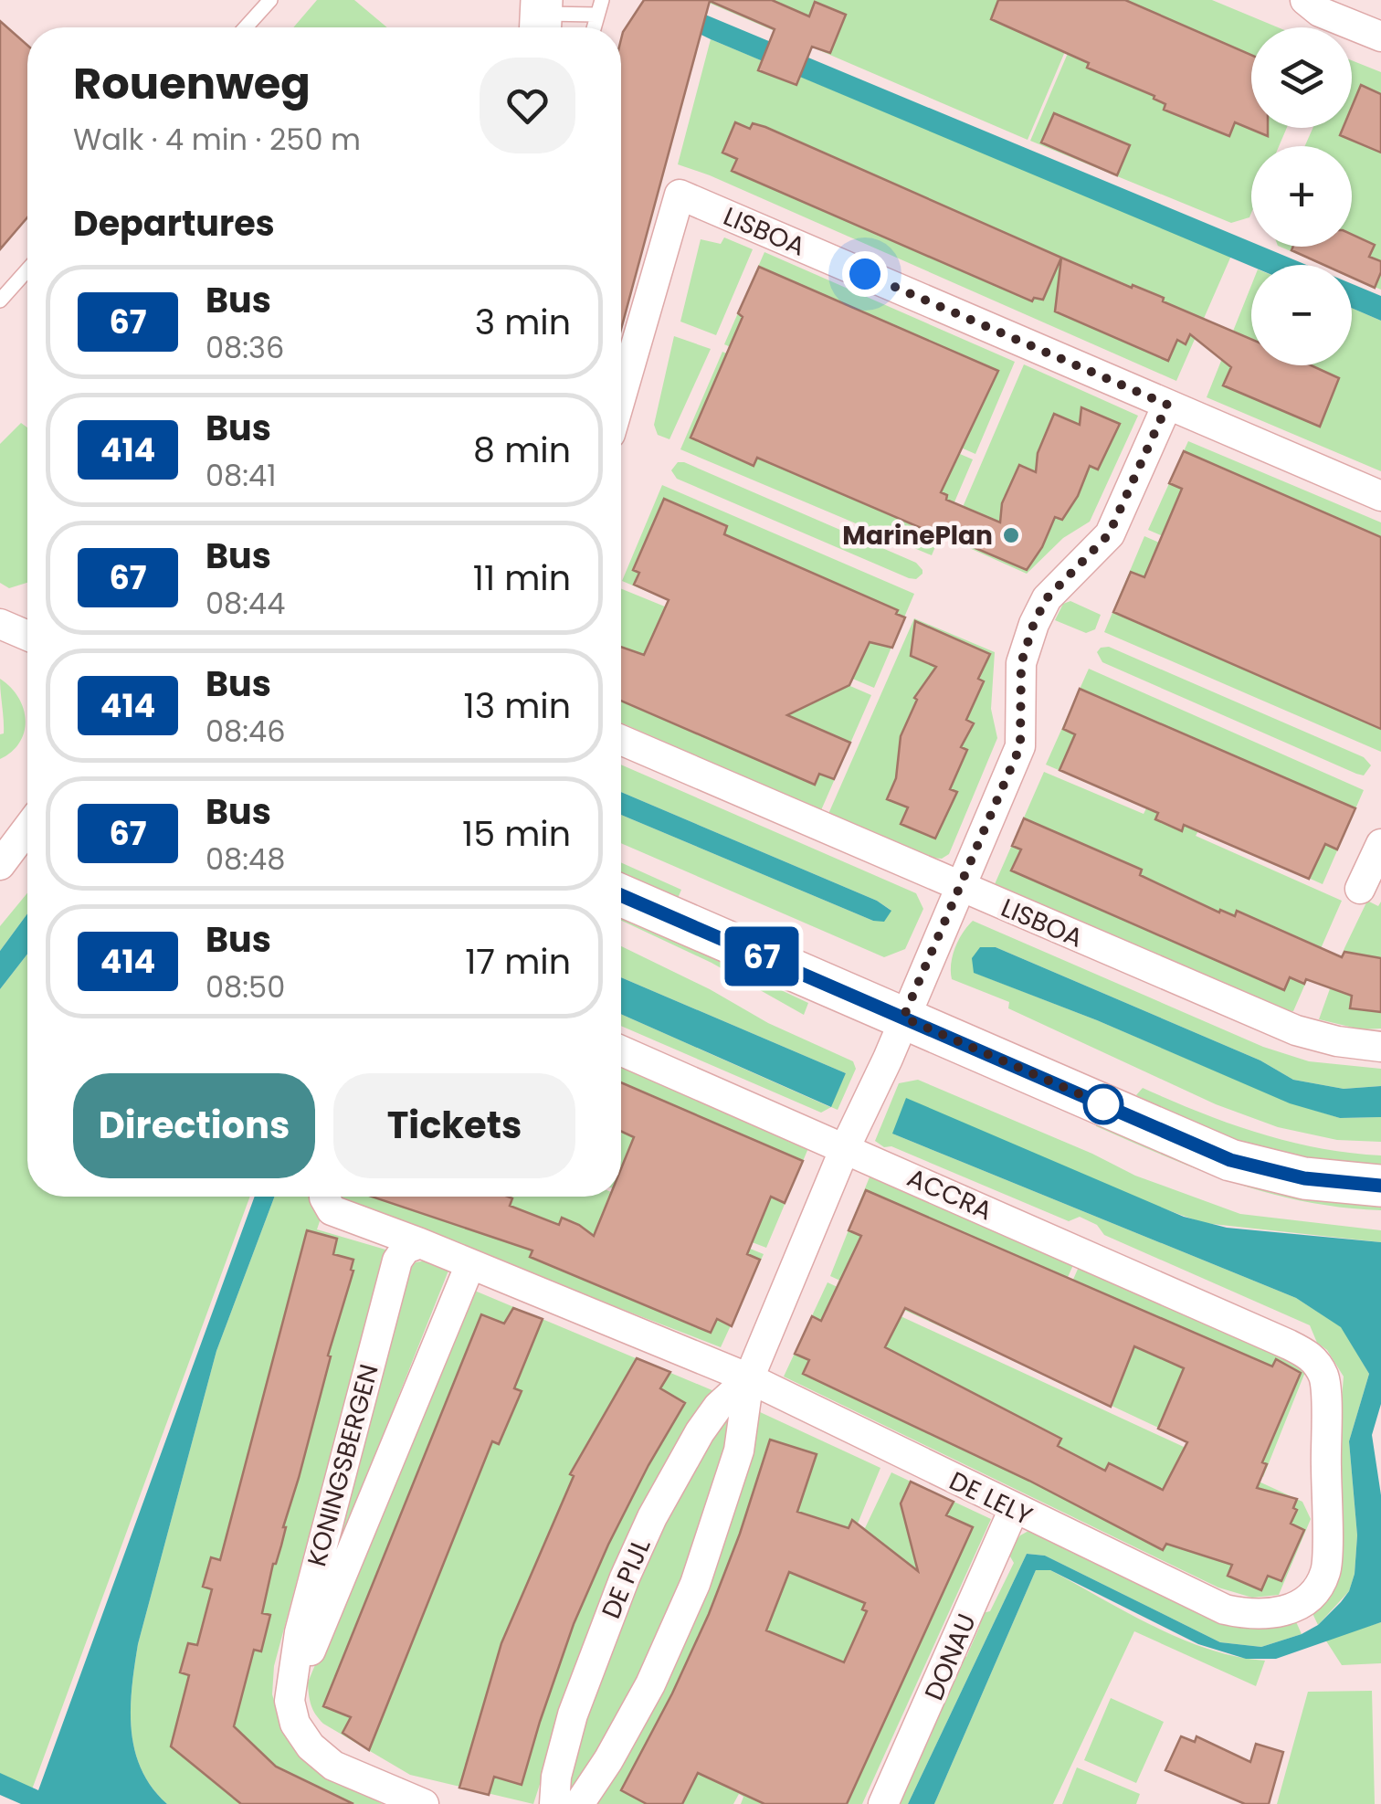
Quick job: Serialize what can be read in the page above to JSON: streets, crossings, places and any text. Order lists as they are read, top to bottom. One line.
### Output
{"streets":{"street":["LISBOA","ACCRA","KONINGSBERGEN","DE LELY","DE PIJL","DONAU"]},"crossings":[["LISBOA","DE PIJL"],["ACCRA","DE LELY"],["ACCRA","DE PIJL"],["KONINGSBERGEN","DE LELY"],["DE LELY","DE PIJL"],["DE LELY","DONAU"]],"places":["MarinePlan"],"lines":["bus line 67"],"page":{"on_map":"67","map_buttons":["+","−"],"heading":[["Rouenweg","Walk · 4 min · 250 m"],"Departures"],"list":[{"mark":"67","name":"Bus","note":"08:36","value":"3 min"},{"mark":"414","name":"Bus","note":"08:41","value":"8 min"},{"mark":"67","name":"Bus","note":"08:44","value":"11 min"},{"mark":"414","name":"Bus","note":"08:46","value":"13 min"},{"mark":"67","name":"Bus","note":"08:48","value":"15 min"},{"mark":"414","name":"Bus","note":"08:50","value":"17 min"}],"buttons":["Directions","Tickets"]}}
